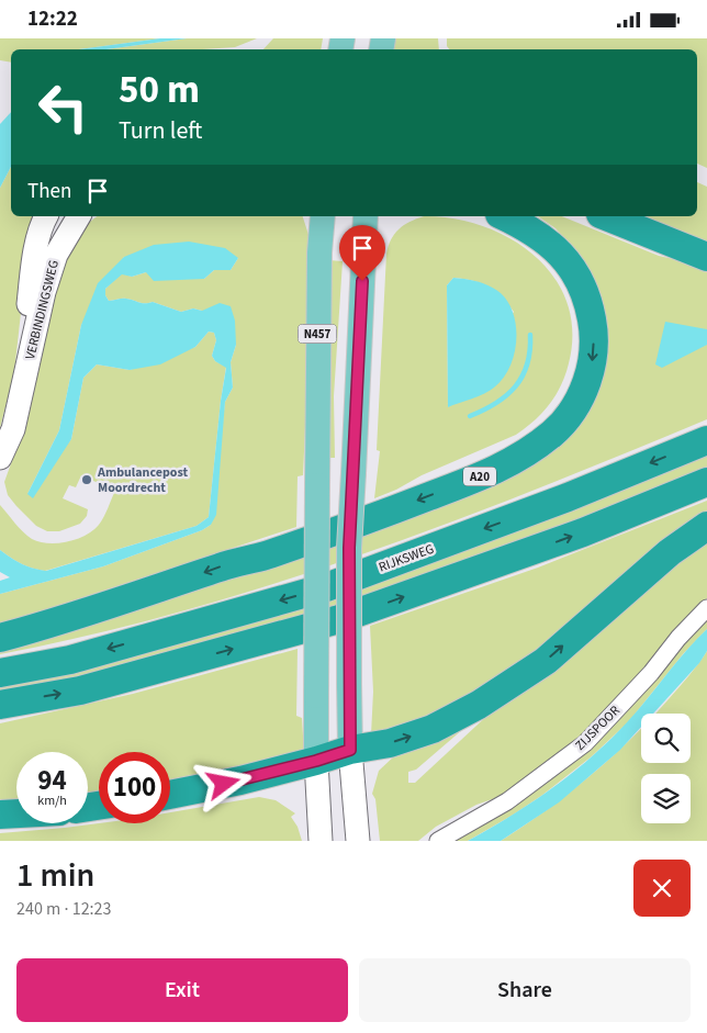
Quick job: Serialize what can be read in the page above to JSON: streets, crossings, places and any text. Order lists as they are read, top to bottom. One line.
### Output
{"streets":{"highway":["A20","RIJKSWEG"],"main road":["N457"],"street":["VERBINDINGSWEG","ZIJSPOOR"]},"places":["Ambulancepost Moordrecht"],"page":{"status":"12:22","turn":["50 m","Turn left"],"then":"Then","speed":"94 km/h","limit":"100","heading":["1 min","240 m · 12:23"],"buttons":["Exit","Share"]}}
